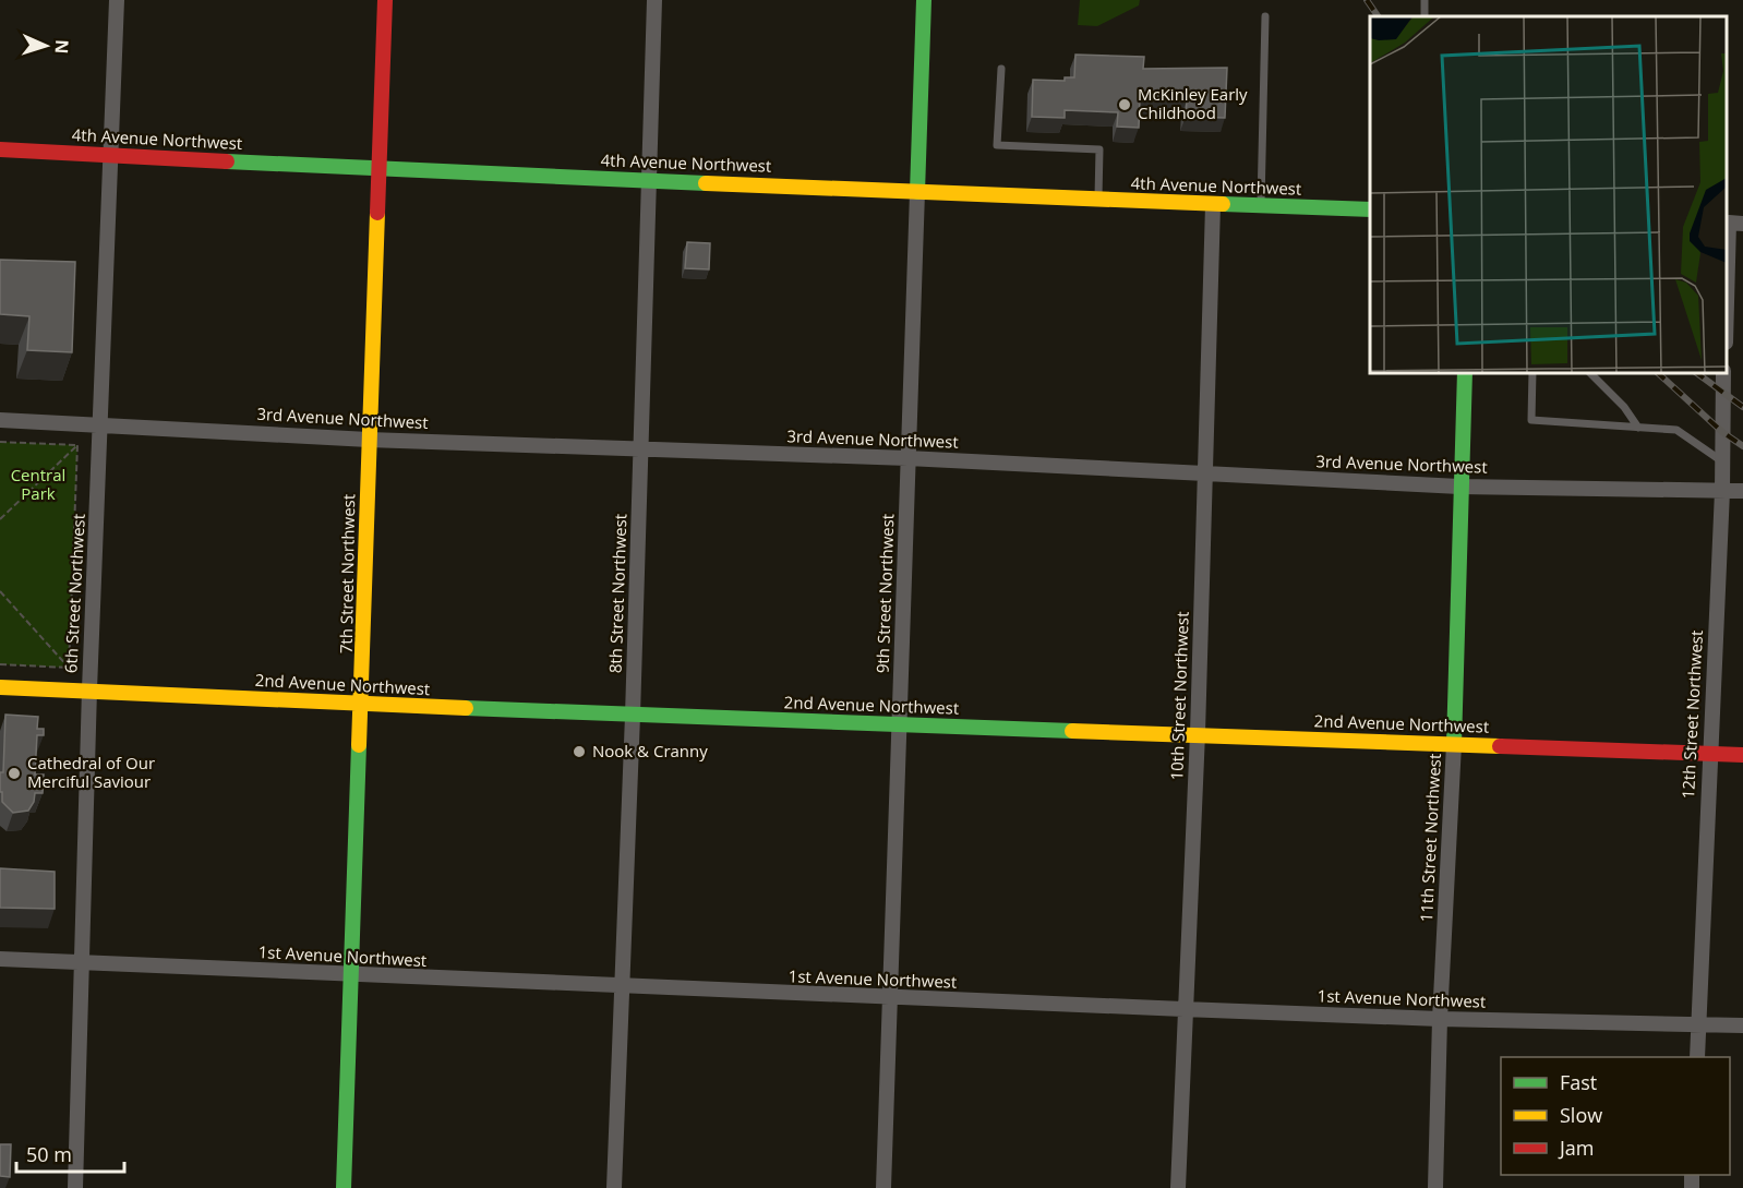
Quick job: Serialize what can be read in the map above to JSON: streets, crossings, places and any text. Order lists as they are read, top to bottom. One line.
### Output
{"streets":{"street":["4th Avenue Northwest","3rd Avenue Northwest","7th Street Northwest","6th Street Northwest","8th Street Northwest","9th Street Northwest","2nd Avenue Northwest","10th Street Northwest","12th Street Northwest","11th Street Northwest","1st Avenue Northwest"]},"crossings":[["4th Avenue Northwest","7th Street Northwest"],["4th Avenue Northwest","6th Street Northwest"],["4th Avenue Northwest","8th Street Northwest"],["4th Avenue Northwest","9th Street Northwest"],["4th Avenue Northwest","10th Street Northwest"],["3rd Avenue Northwest","7th Street Northwest"],["3rd Avenue Northwest","6th Street Northwest"],["3rd Avenue Northwest","8th Street Northwest"],["3rd Avenue Northwest","9th Street Northwest"],["3rd Avenue Northwest","10th Street Northwest"],["3rd Avenue Northwest","12th Street Northwest"],["3rd Avenue Northwest","11th Street Northwest"],["7th Street Northwest","2nd Avenue Northwest"],["7th Street Northwest","1st Avenue Northwest"],["6th Street Northwest","2nd Avenue Northwest"],["6th Street Northwest","1st Avenue Northwest"],["8th Street Northwest","2nd Avenue Northwest"],["8th Street Northwest","1st Avenue Northwest"],["9th Street Northwest","2nd Avenue Northwest"],["9th Street Northwest","1st Avenue Northwest"],["2nd Avenue Northwest","10th Street Northwest"],["2nd Avenue Northwest","12th Street Northwest"],["2nd Avenue Northwest","11th Street Northwest"],["10th Street Northwest","1st Avenue Northwest"],["12th Street Northwest","1st Avenue Northwest"],["11th Street Northwest","1st Avenue Northwest"]],"parks":["Central Park"],"places":["McKinley Early Childhood","Nook & Cranny","Cathedral of Our Merciful Saviour"],"legend":["Fast","Slow","Jam"],"scale_bar":"50 m","north":"right"}
